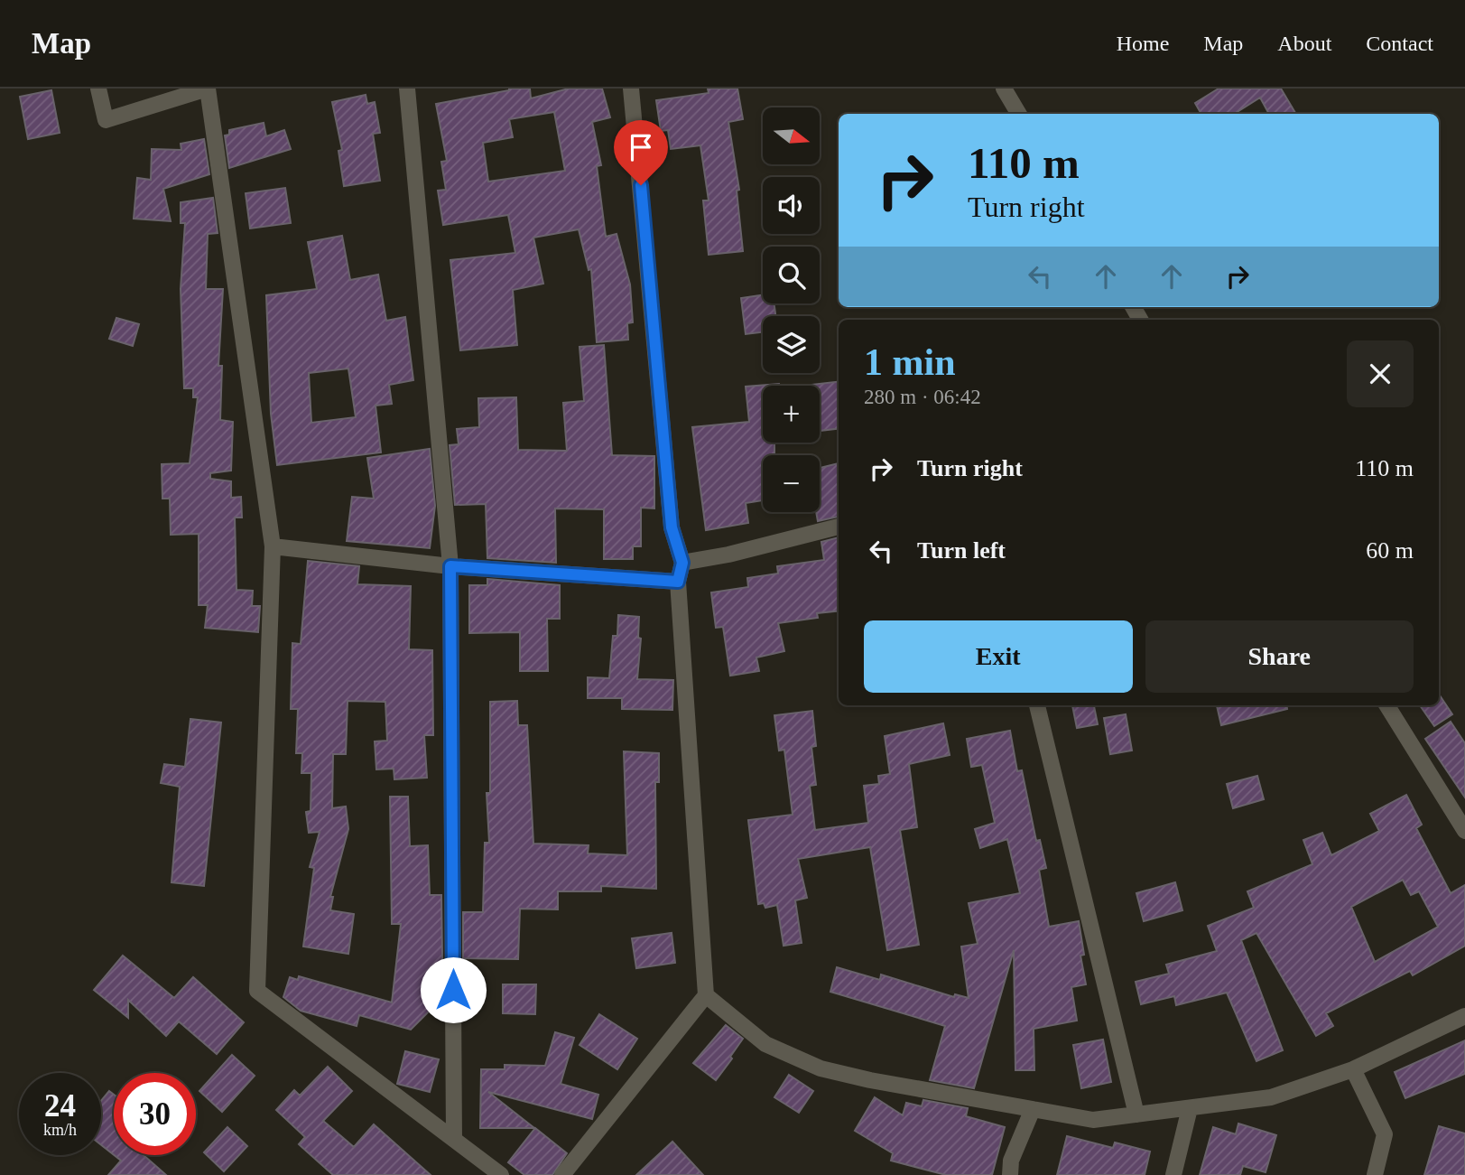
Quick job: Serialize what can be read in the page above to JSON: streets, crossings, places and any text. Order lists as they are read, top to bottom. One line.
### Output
{"north":"right","page":{"header":"Map","nav":["Home","Map","About","Contact"],"map_buttons":["+","−"],"turn":["110 m","Turn right"],"heading":["1 min","280 m · 06:42"],"list":[{"name":"Turn right","value":"110 m"},{"name":"Turn left","value":"60 m"}],"buttons":["Exit","Share"],"speed":"24 km/h","limit":"30"}}
